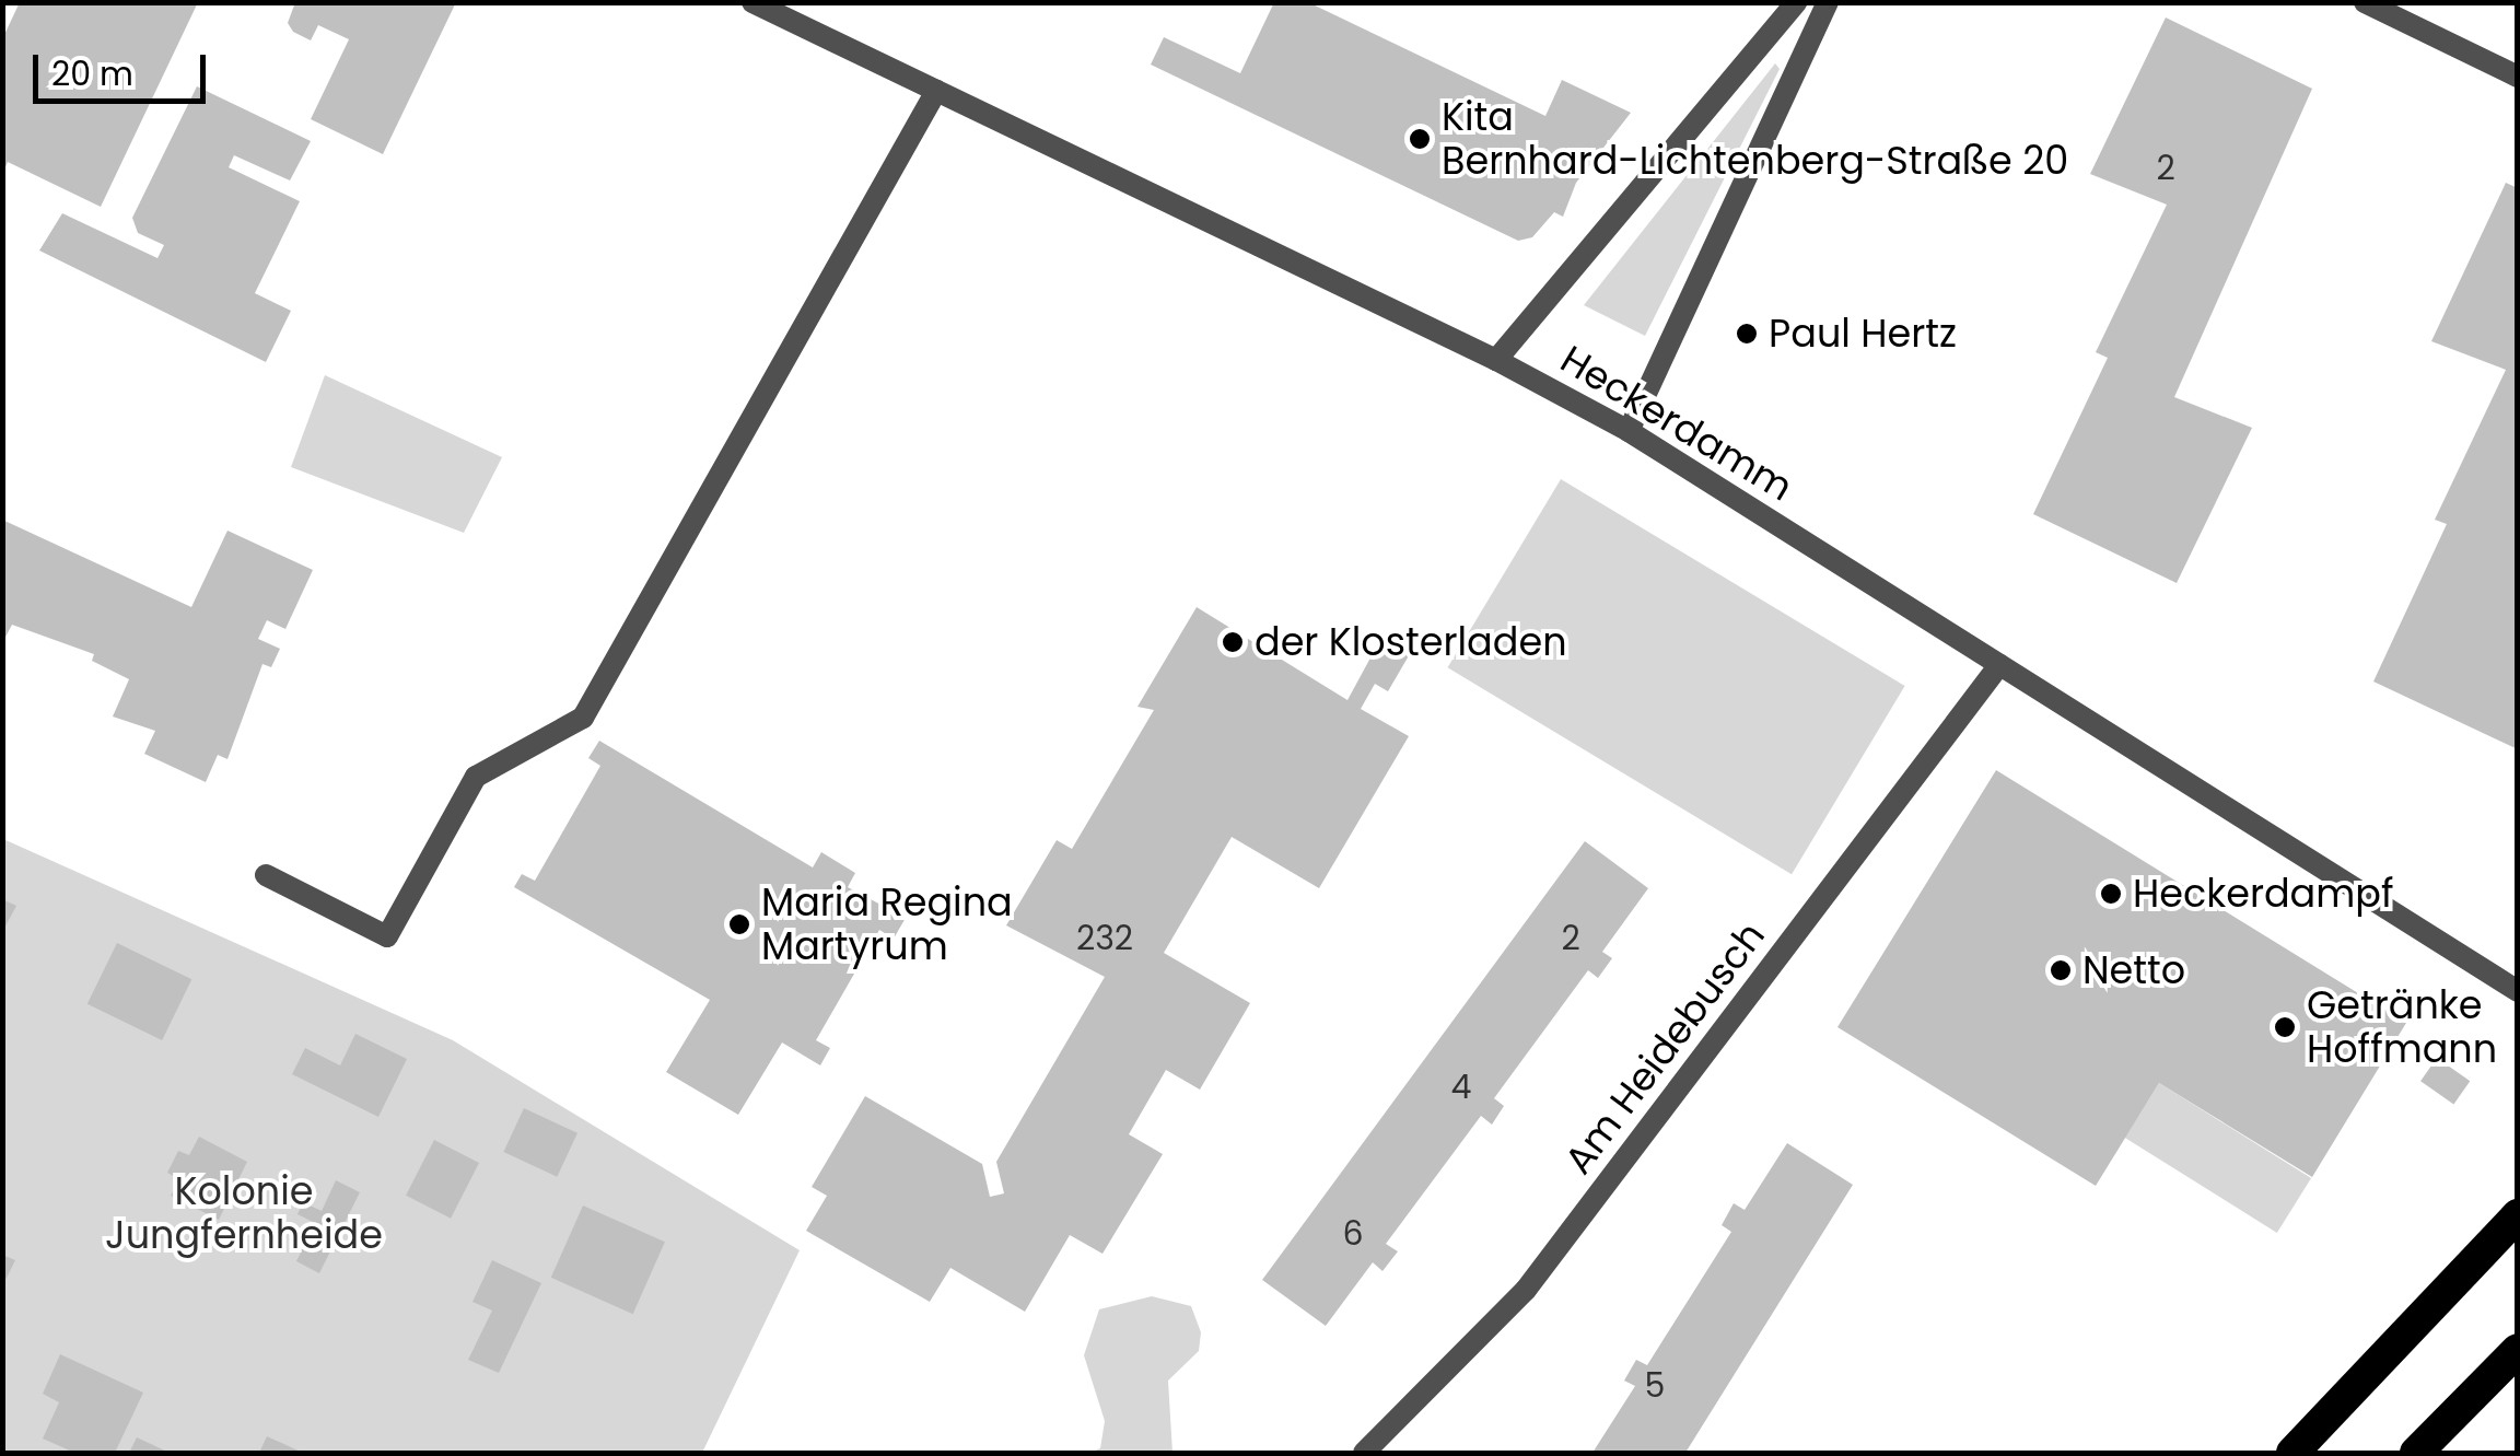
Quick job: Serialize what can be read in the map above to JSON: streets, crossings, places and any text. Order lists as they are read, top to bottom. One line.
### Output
{"streets":{"street":["Heckerdamm","Am Heidebusch"]},"crossings":[["Heckerdamm","Am Heidebusch"]],"parks":["Kolonie Jungfernheide"],"places":["Kita Bernhard-Lichtenberg-Straße 20","Paul Hertz","der Klosterladen","Heckerdampf","Maria Regina Martyrum","Netto","Getränke Hoffmann"],"house_numbers":["2","232","2","4","6","5"],"scale_bar":"20 m"}
